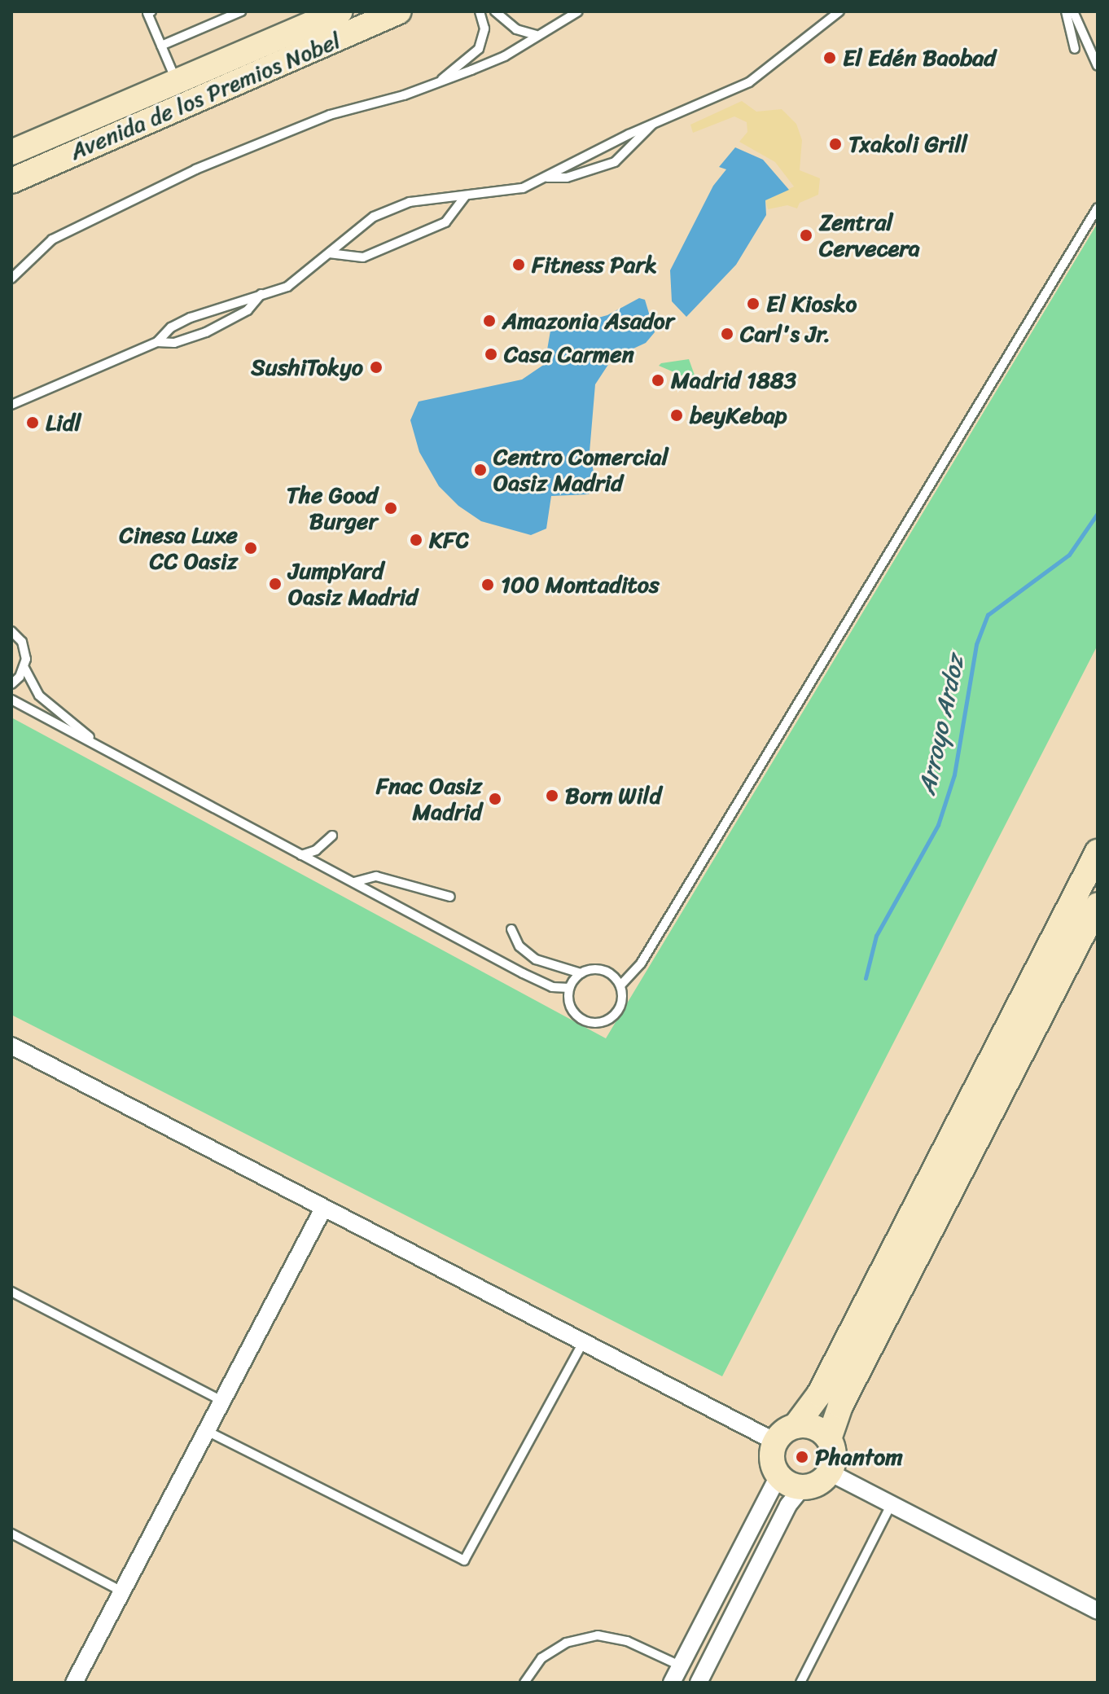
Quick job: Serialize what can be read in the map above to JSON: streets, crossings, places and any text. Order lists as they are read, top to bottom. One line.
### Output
{"streets":{"street":["Avenida de los Premios Nobel"]},"water":["Arroyo Ardoz"],"places":["El Edén Baobad","Txakoli Grill","Zentral Cervecera","Fitness Park","El Kiosko","Amazonia Asador","Carl's Jr.","Casa Carmen","SushiTokyo","Madrid 1883","beyKebap","Lidl","Centro Comercial Oasiz Madrid","The Good Burger","KFC","Cinesa Luxe CC Oasiz","JumpYard Oasiz Madrid","100 Montaditos","Born Wild","Fnac Oasiz Madrid","Phantom"]}
